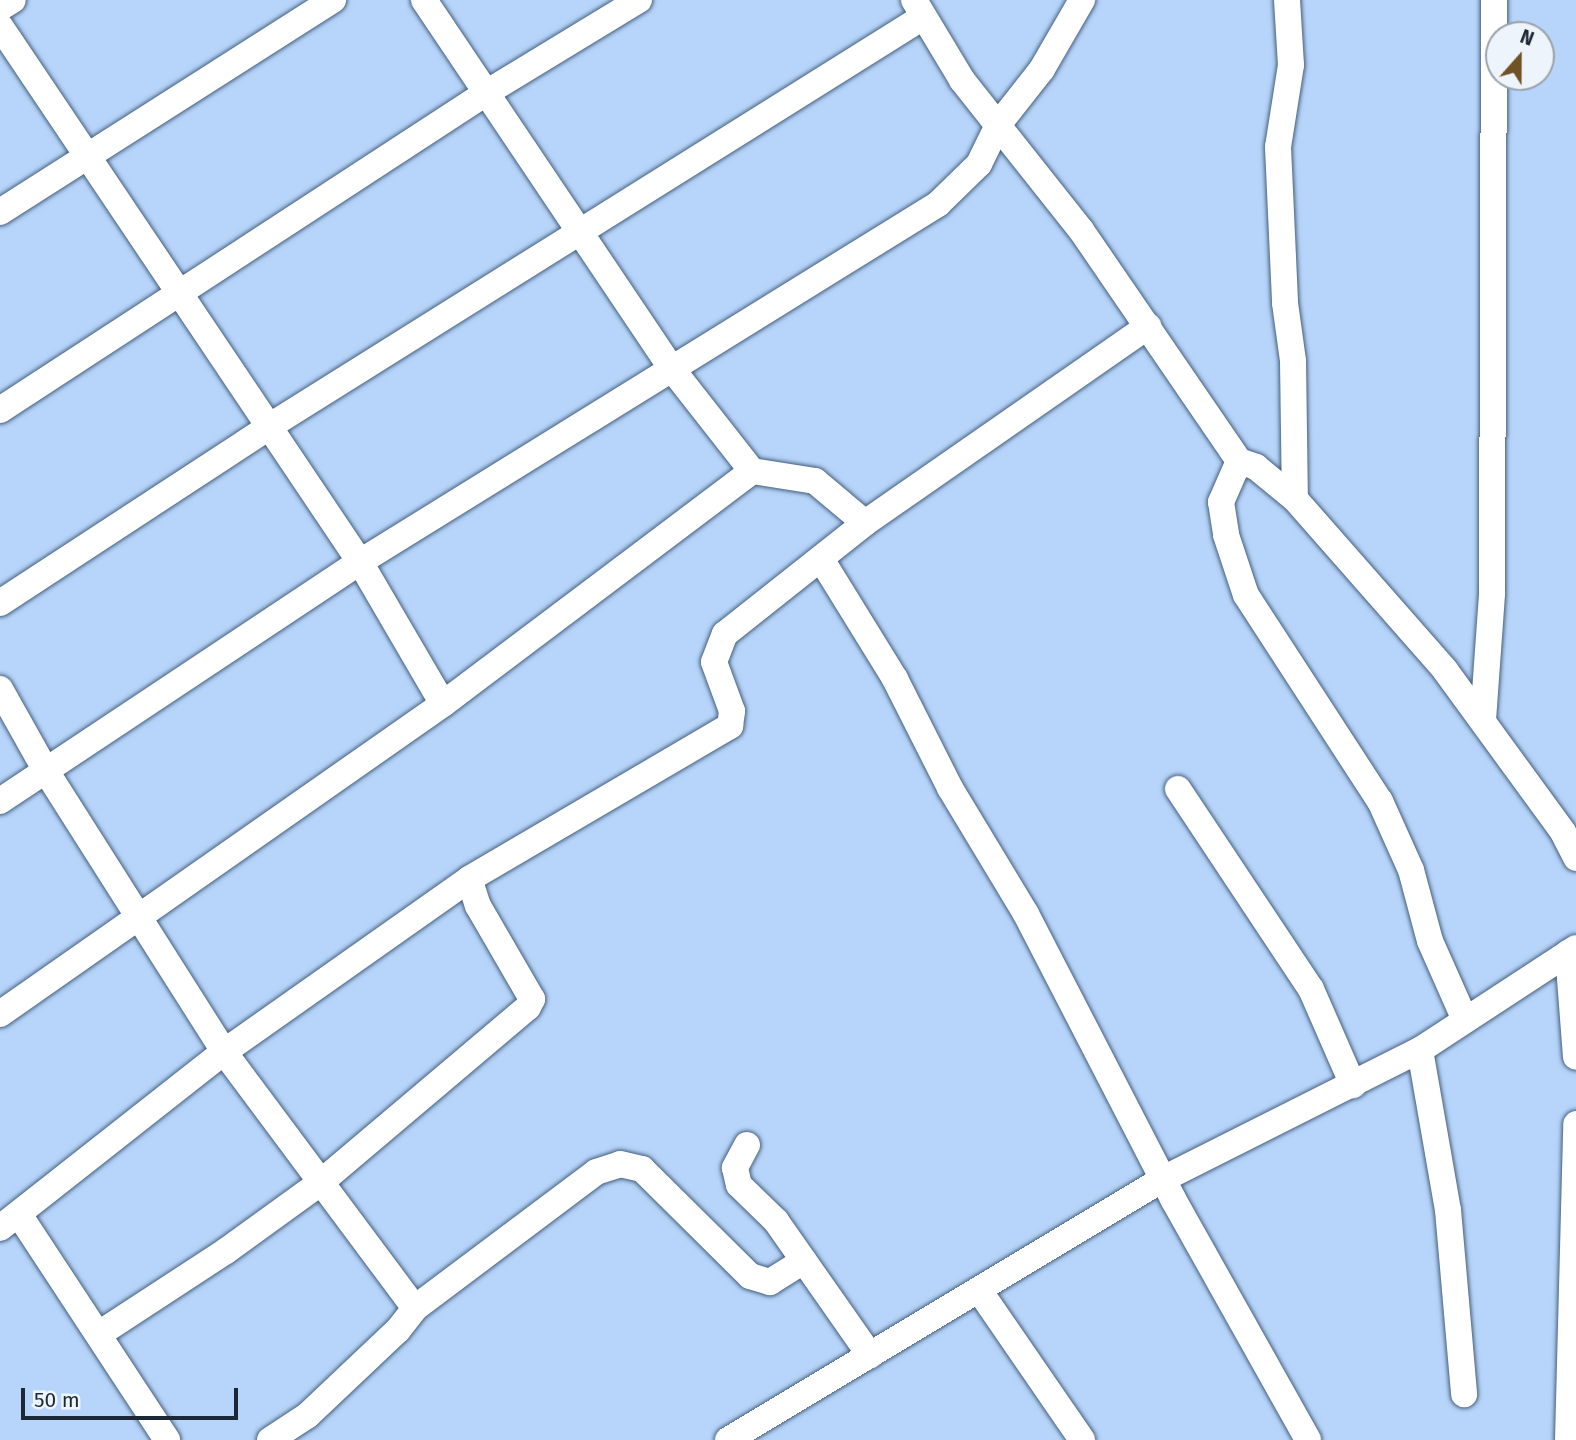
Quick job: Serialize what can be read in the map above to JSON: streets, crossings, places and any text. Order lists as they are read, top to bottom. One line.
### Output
{"scale_bar":"50 m","north":"top"}
